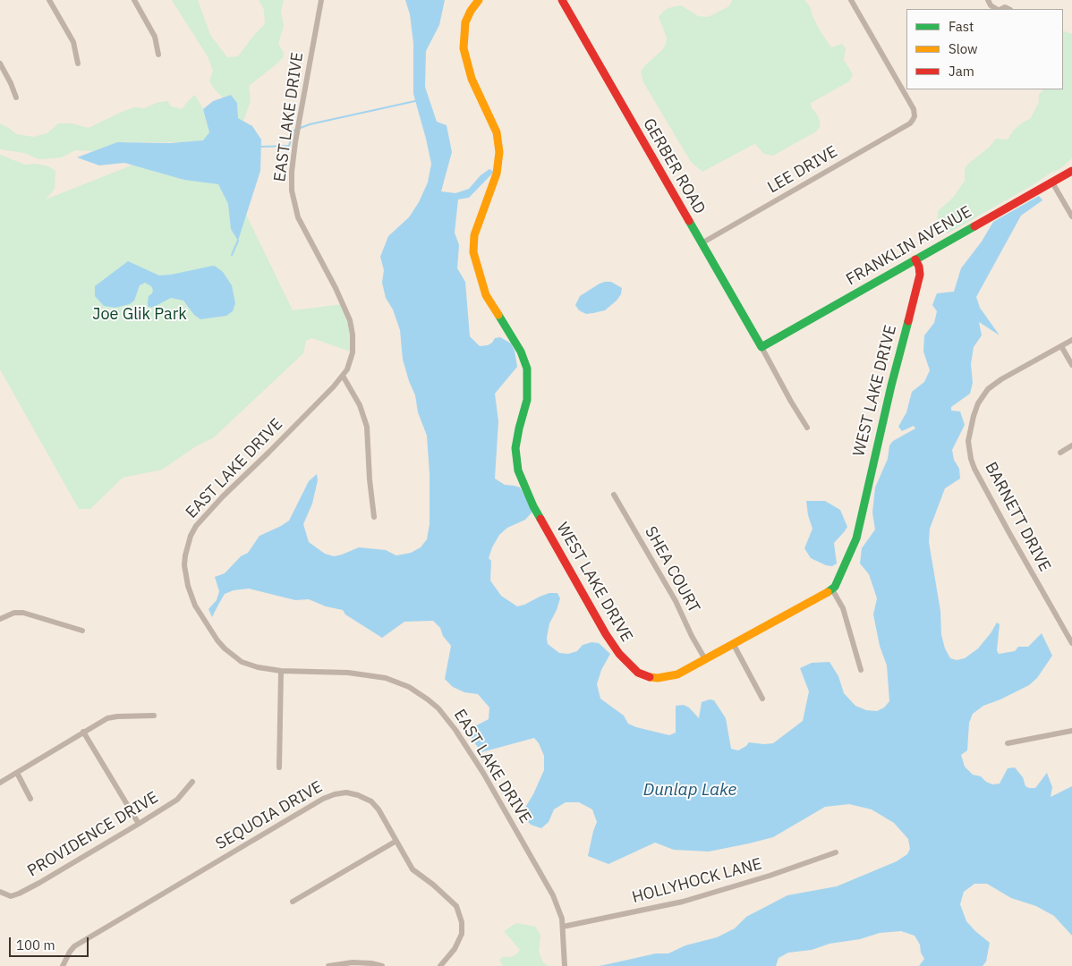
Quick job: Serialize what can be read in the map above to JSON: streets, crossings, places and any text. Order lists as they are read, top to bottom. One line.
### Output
{"streets":{"street":["EAST LAKE DRIVE","GERBER ROAD","LEE DRIVE","FRANKLIN AVENUE","WEST LAKE DRIVE","BARNETT DRIVE","SHEA COURT","SEQUOIA DRIVE","PROVIDENCE DRIVE","HOLLYHOCK LANE"]},"crossings":[["EAST LAKE DRIVE","HOLLYHOCK LANE"],["GERBER ROAD","LEE DRIVE"],["GERBER ROAD","FRANKLIN AVENUE"],["FRANKLIN AVENUE","WEST LAKE DRIVE"],["WEST LAKE DRIVE","SHEA COURT"]],"water":["Dunlap Lake"],"parks":["Joe Glik Park"],"legend":["Fast","Slow","Jam"],"scale_bar":"100 m"}
